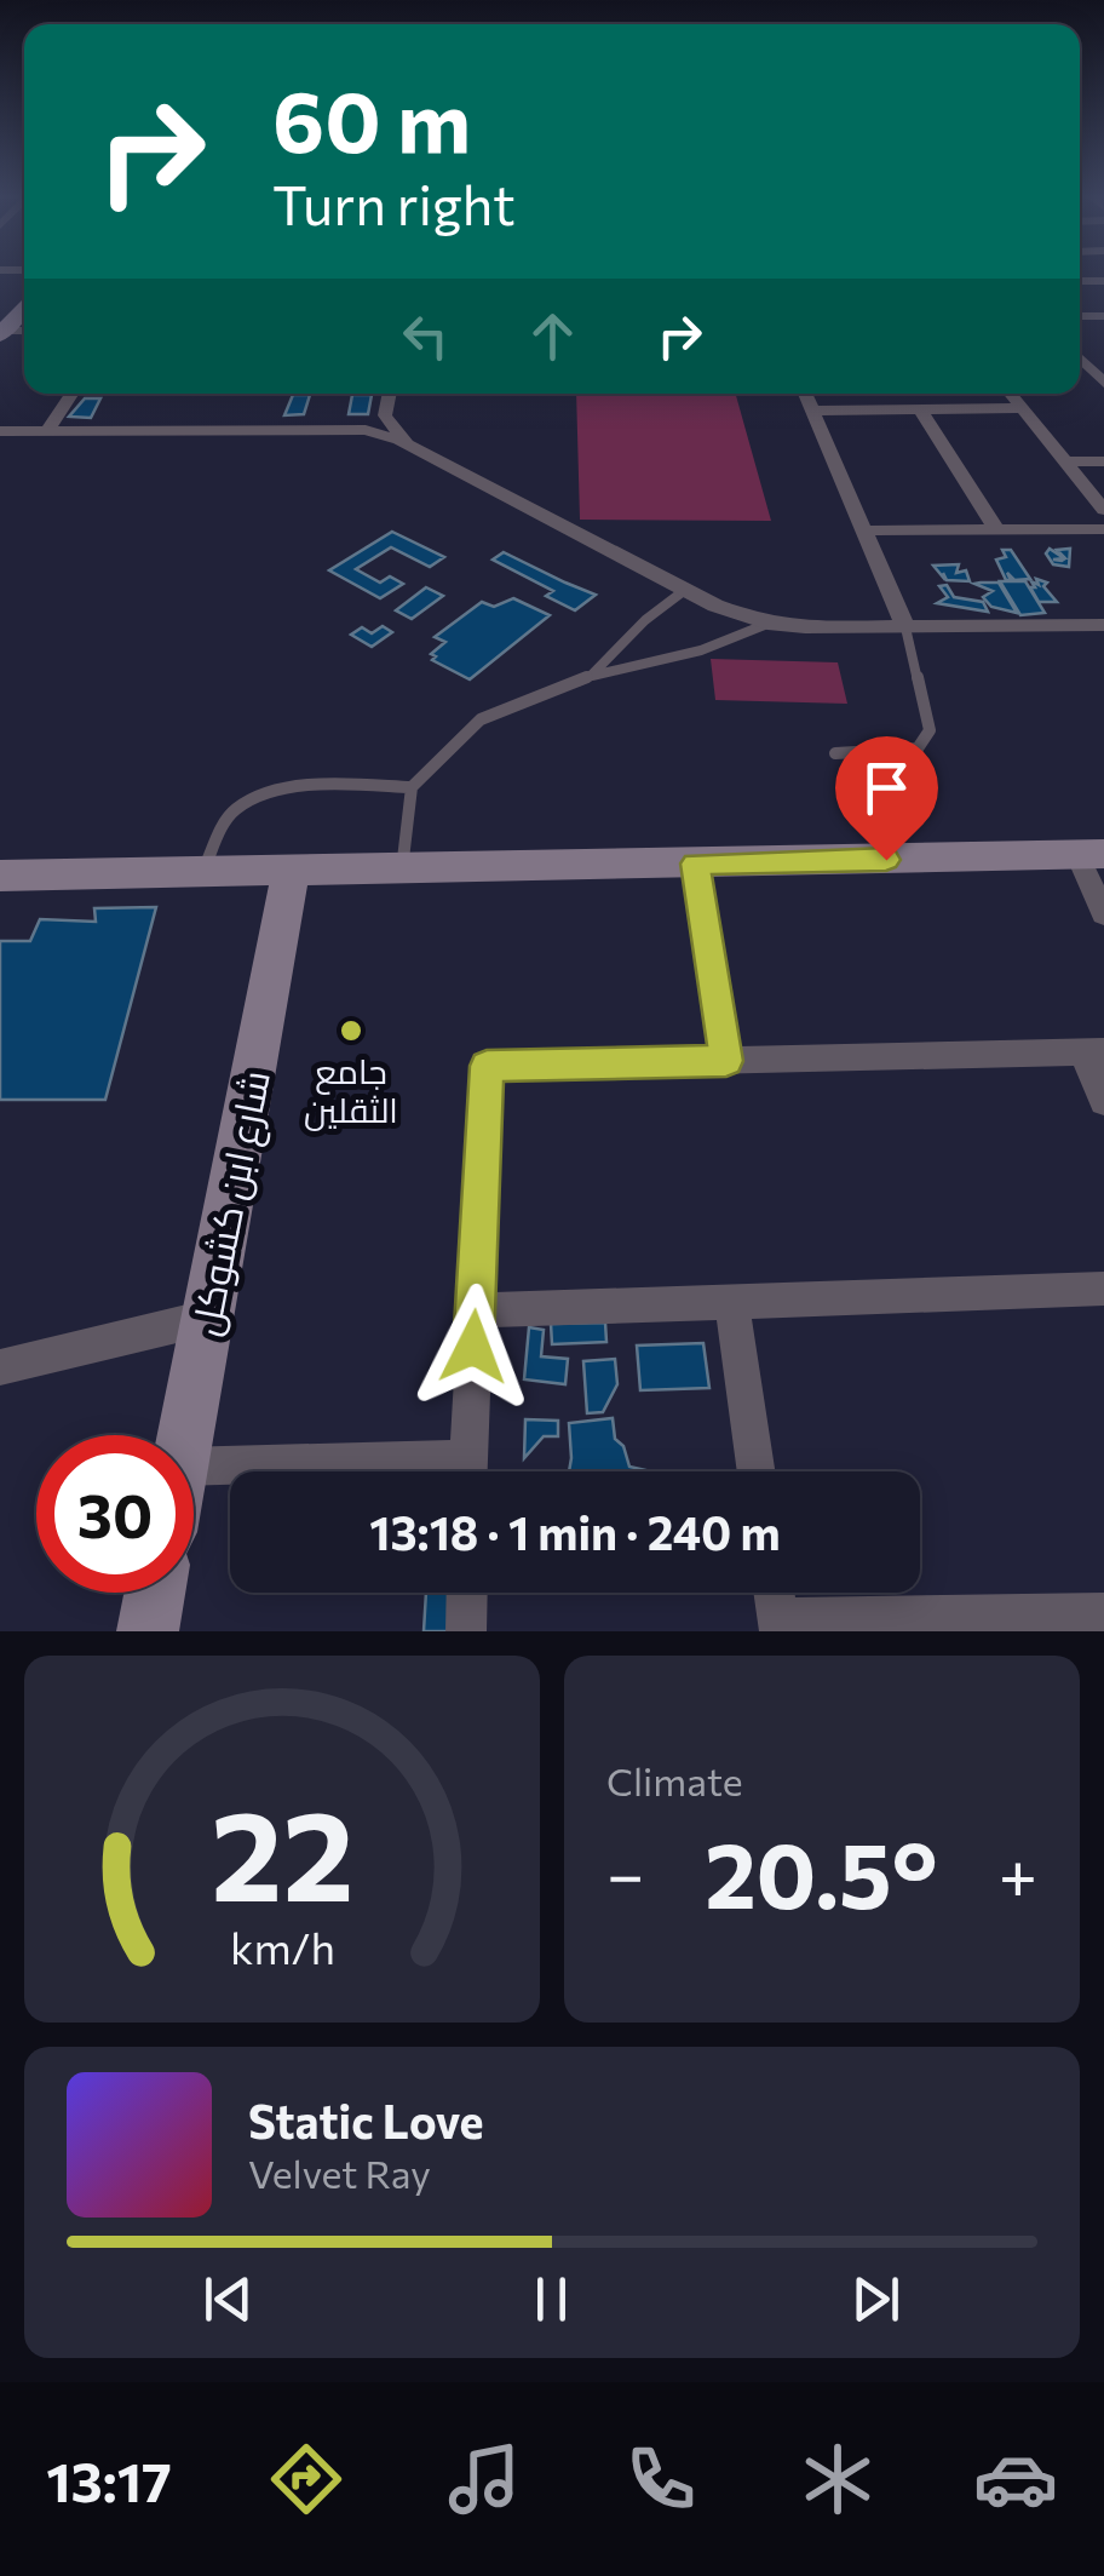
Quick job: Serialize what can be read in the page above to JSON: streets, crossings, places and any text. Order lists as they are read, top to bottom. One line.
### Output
{"streets":{"street":["شارع ابن كشوكل"]},"places":["جامع الثقلين"],"page":{"turn":["60 m","Turn right"],"limit":"30","trip":"13:18 · 1 min · 240 m","tile":"Climate","heat":["−","20.5°","+"],"song":["Static Love","Velvet Ray"],"tabs":"13:17","gauge":["22","km/h"]}}
